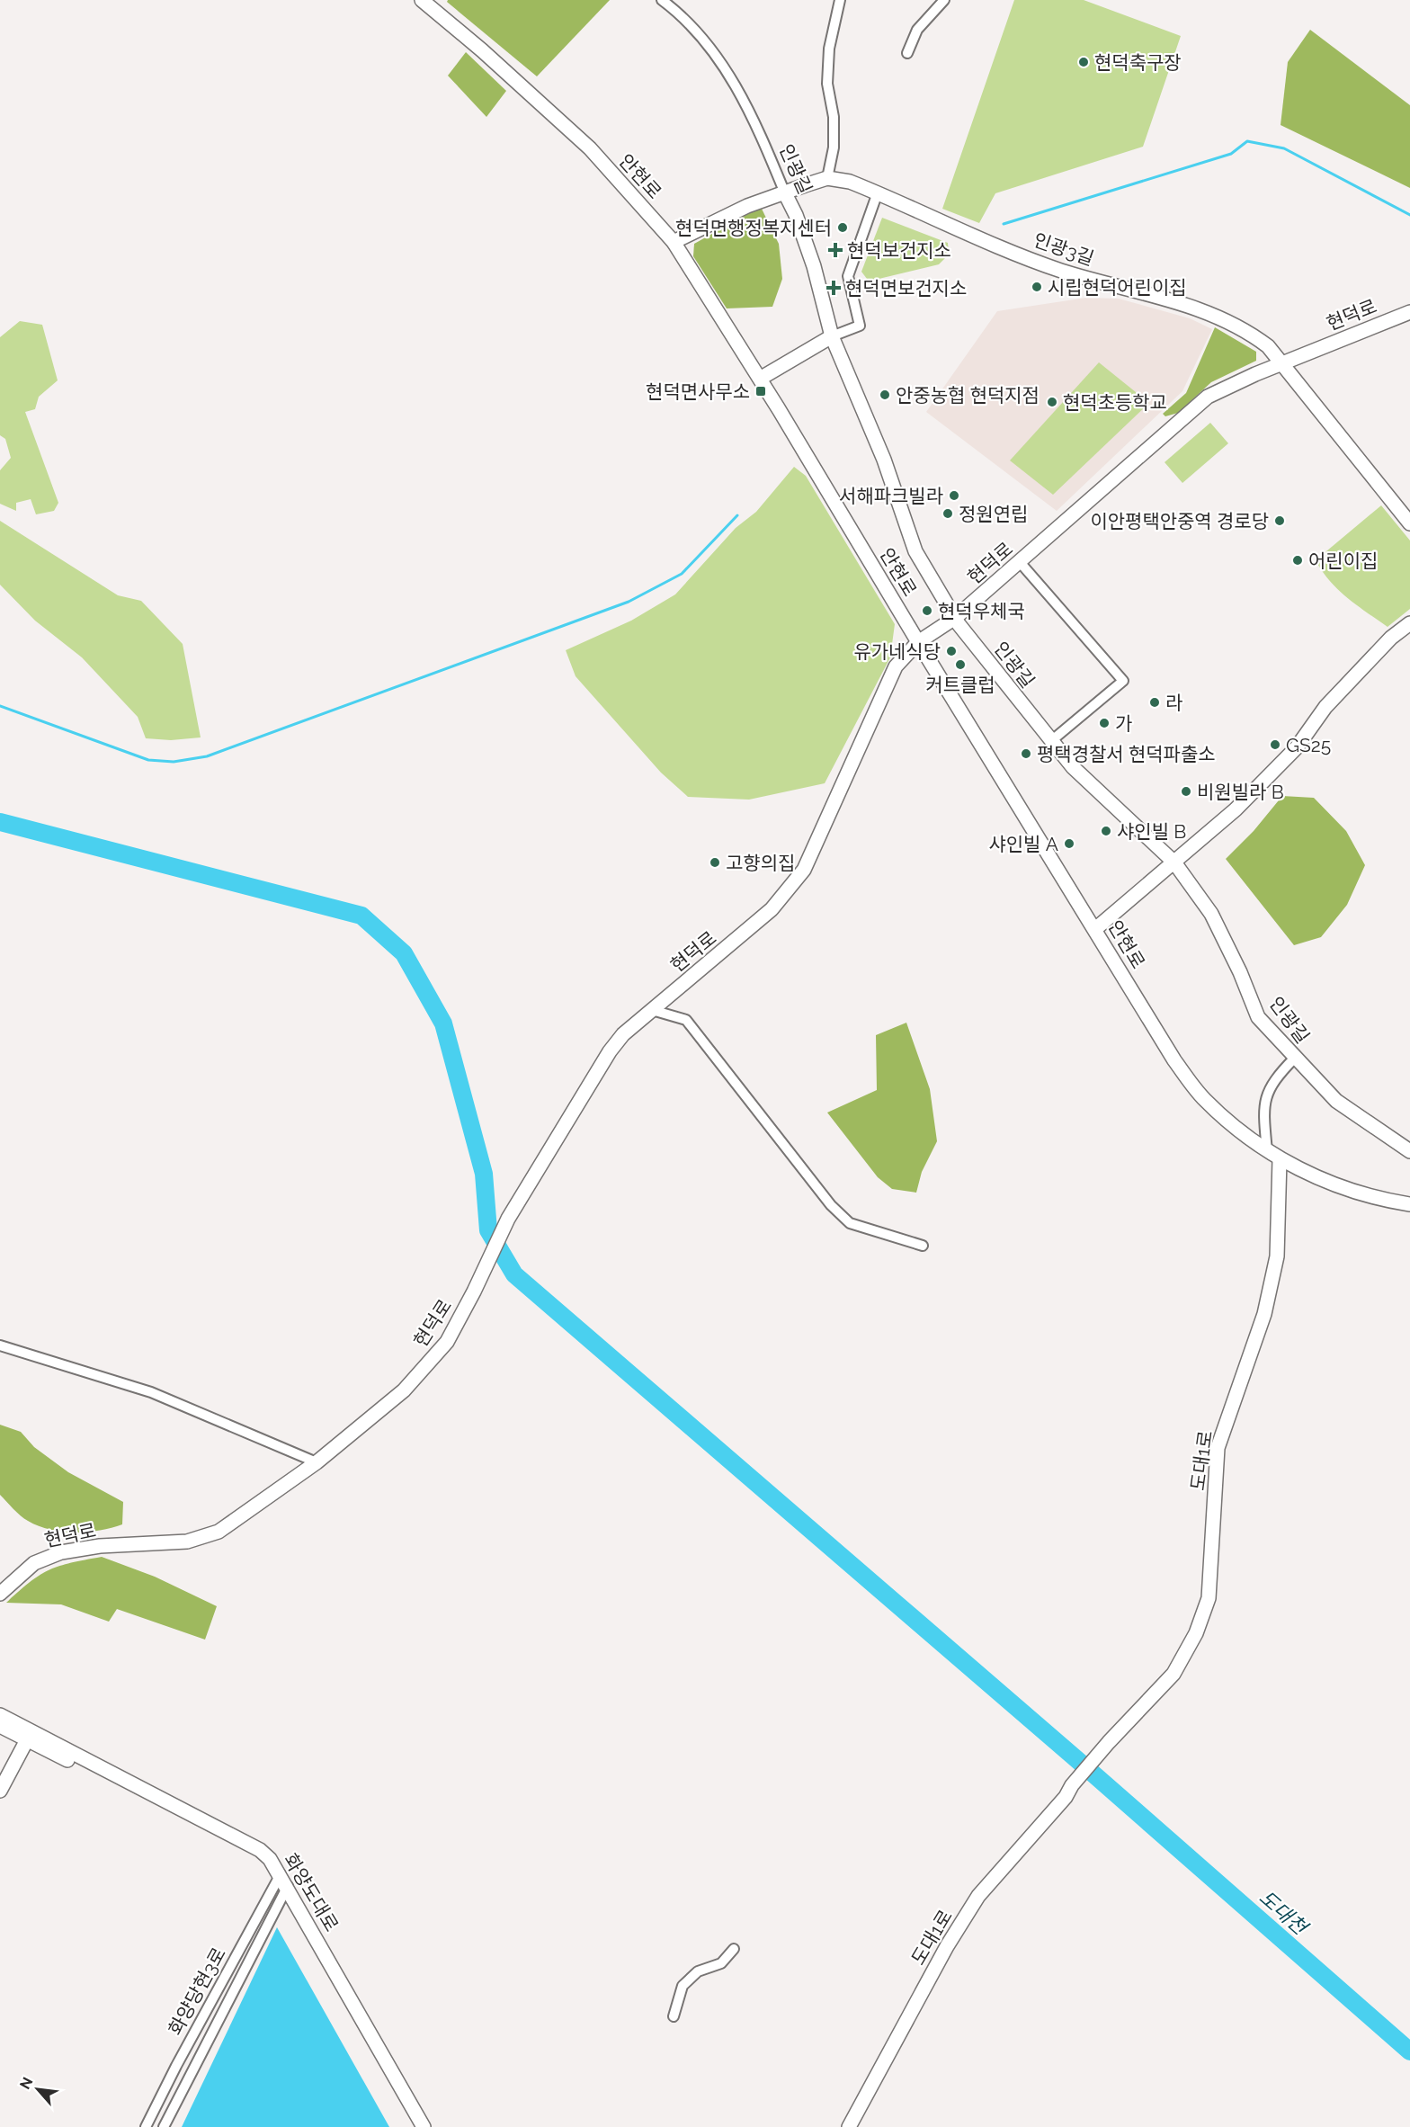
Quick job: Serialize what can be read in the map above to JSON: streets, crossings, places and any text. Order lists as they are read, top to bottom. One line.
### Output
{"streets":{"street":["인광길","안현로","인광3길","현덕로","도대1로","화양도대로","화양당현3로"]},"crossings":[["인광길","현덕로"],["안현로","현덕로"],["안현로","도대1로"],["인광3길","현덕로"],["화양도대로","화양당현3로"]],"water":["도대천"],"places":{"other":["현덕축구장","현덕면행정복지센터","시립현덕어린이집","안중농협 현덕지점","현덕초등학교","서해파크빌라","정원연립","이안평택안중역 경로당","어린이집","현덕우체국","유가네식당","커트클럽","라","가","GS25","평택경찰서 현덕파출소","비원빌라 B","샤인빌 B","샤인빌 A","고향의집"],"health":["현덕보건지소","현덕면보건지소"],"transit":["현덕면사무소"]},"north":"top left"}
